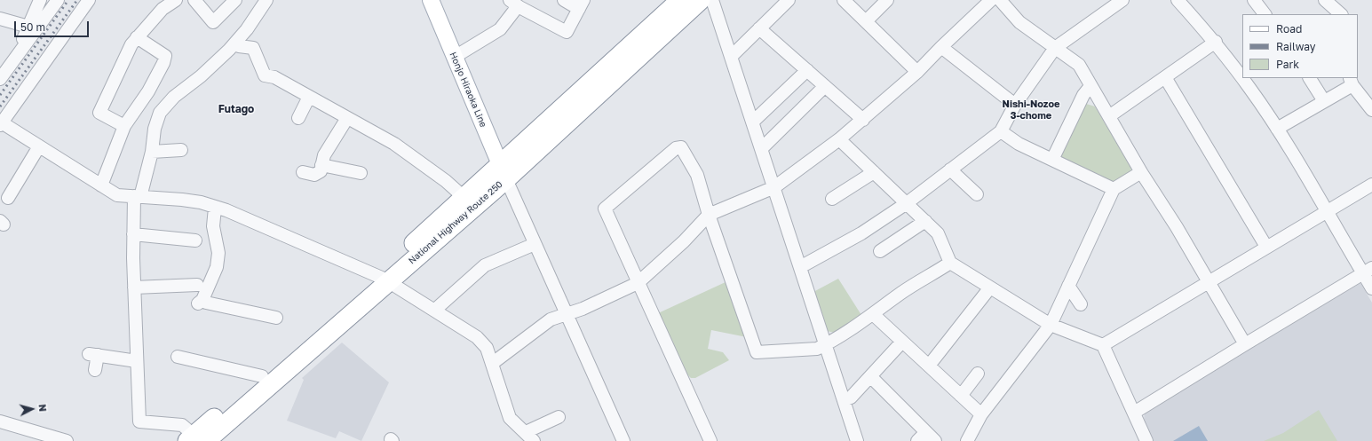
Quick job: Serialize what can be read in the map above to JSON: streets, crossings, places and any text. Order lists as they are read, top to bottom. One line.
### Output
{"streets":{"highway":["National Highway Route 250"],"main road":["Honjo Hiraoka Line"]},"crossings":[["Honjo Hiraoka Line","National Highway Route 250"]],"districts":["Nishi-Nozoe 3-chome","Futago"],"legend":["Road","Railway","Park"],"scale_bar":"50 m","north":"right"}
